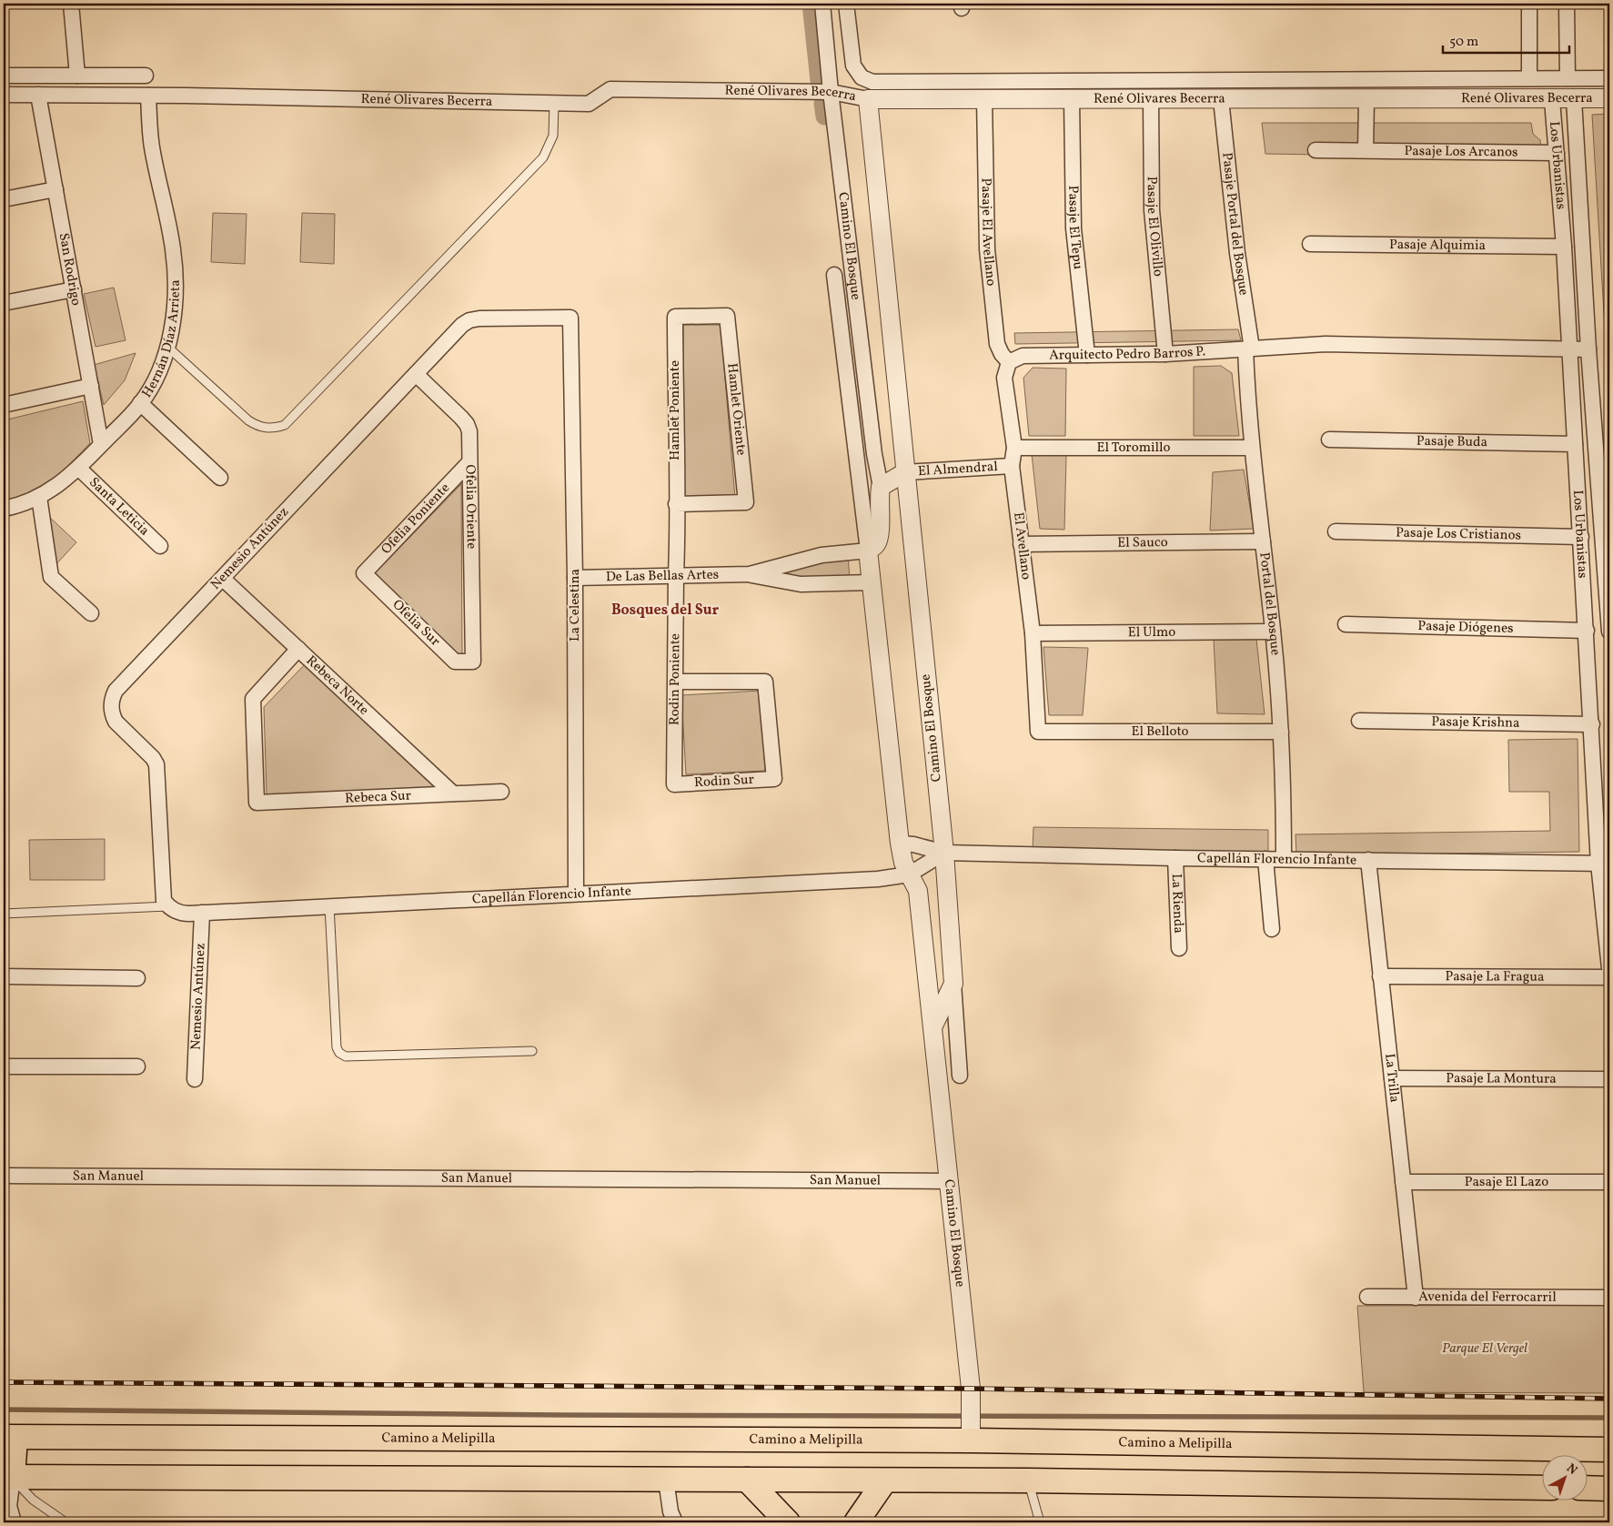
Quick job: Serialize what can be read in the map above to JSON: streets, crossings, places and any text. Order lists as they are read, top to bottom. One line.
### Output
{"streets":{"main road":["Camino a Melipilla"],"street":["René Olivares Becerra","Pasaje Los Arcanos","Los Urbanistas","Pasaje Portal del Bosque","Pasaje El Olivillo","Pasaje El Tepu","Pasaje El Avellano","Camino El Bosque","Pasaje Alquimia","San Rodrigo","Hernán Díaz Arrieta","Arquitecto Pedro Barros P.","Hamlet Oriente","Hamlet Poniente","Pasaje Buda","El Toromillo","El Almendral","Santa Leticia","Ofelia Oriente","Ofelia Poniente","Pasaje Los Cristianos","El Sauco","El Avellano","Nemesio Antúnez","De Las Bellas Artes","Portal del Bosque","La Celestina","Ofelia Sur","Pasaje Diógenes","El Ulmo","Rodin Poniente","Rebeca Norte","Pasaje Krishna","El Belloto","Rodin Sur","Rebeca Sur","Capellán Florencio Infante","La Rienda","Pasaje La Fragua","La Trilla","Pasaje La Montura","San Manuel","Pasaje El Lazo","Avenida del Ferrocarril"]},"crossings":[["René Olivares Becerra","Los Urbanistas"],["René Olivares Becerra","Pasaje Portal del Bosque"],["René Olivares Becerra","Pasaje El Olivillo"],["René Olivares Becerra","Pasaje El Tepu"],["René Olivares Becerra","Pasaje El Avellano"],["René Olivares Becerra","Camino El Bosque"],["René Olivares Becerra","San Rodrigo"],["René Olivares Becerra","Hernán Díaz Arrieta"],["Pasaje Los Arcanos","Los Urbanistas"],["Los Urbanistas","Pasaje Alquimia"],["Los Urbanistas","Arquitecto Pedro Barros P."],["Los Urbanistas","Pasaje Buda"],["Los Urbanistas","Pasaje Los Cristianos"],["Los Urbanistas","Pasaje Diógenes"],["Los Urbanistas","Pasaje Krishna"],["Los Urbanistas","Capellán Florencio Infante"],["Pasaje Portal del Bosque","Arquitecto Pedro Barros P."],["Pasaje Portal del Bosque","Portal del Bosque"],["Pasaje El Olivillo","Arquitecto Pedro Barros P."],["Pasaje El Tepu","Arquitecto Pedro Barros P."],["Pasaje El Avellano","Arquitecto Pedro Barros P."],["Pasaje El Avellano","El Avellano"],["Camino El Bosque","El Almendral"],["Camino El Bosque","De Las Bellas Artes"],["Camino El Bosque","Capellán Florencio Infante"],["Camino El Bosque","San Manuel"],["Camino El Bosque","Camino a Melipilla"],["San Rodrigo","Hernán Díaz Arrieta"],["Hernán Díaz Arrieta","Santa Leticia"],["Arquitecto Pedro Barros P.","El Avellano"],["Arquitecto Pedro Barros P.","Portal del Bosque"],["Hamlet Oriente","Hamlet Poniente"],["Hamlet Poniente","De Las Bellas Artes"],["Hamlet Poniente","Rodin Poniente"],["El Toromillo","El Avellano"],["El Toromillo","Portal del Bosque"],["El Almendral","El Avellano"],["Ofelia Oriente","Ofelia Poniente"],["Ofelia Oriente","Nemesio Antúnez"],["Ofelia Oriente","Ofelia Sur"],["Ofelia Poniente","Ofelia Sur"],["El Sauco","El Avellano"],["El Sauco","Portal del Bosque"],["El Avellano","El Ulmo"],["El Avellano","El Belloto"],["Nemesio Antúnez","La Celestina"],["Nemesio Antúnez","Rebeca Norte"],["Nemesio Antúnez","Capellán Florencio Infante"],["De Las Bellas Artes","La Celestina"],["De Las Bellas Artes","Rodin Poniente"],["Portal del Bosque","El Ulmo"],["Portal del Bosque","El Belloto"],["Portal del Bosque","Capellán Florencio Infante"],["La Celestina","Capellán Florencio Infante"],["Rodin Poniente","Rodin Sur"],["Rebeca Norte","Rebeca Sur"],["Capellán Florencio Infante","La Rienda"],["Capellán Florencio Infante","La Trilla"],["Pasaje La Fragua","La Trilla"],["La Trilla","Pasaje La Montura"],["La Trilla","Pasaje El Lazo"],["La Trilla","Avenida del Ferrocarril"]],"districts":["Bosques del Sur"],"parks":["Parque El Vergel"],"scale_bar":"50 m","north":"top right"}
